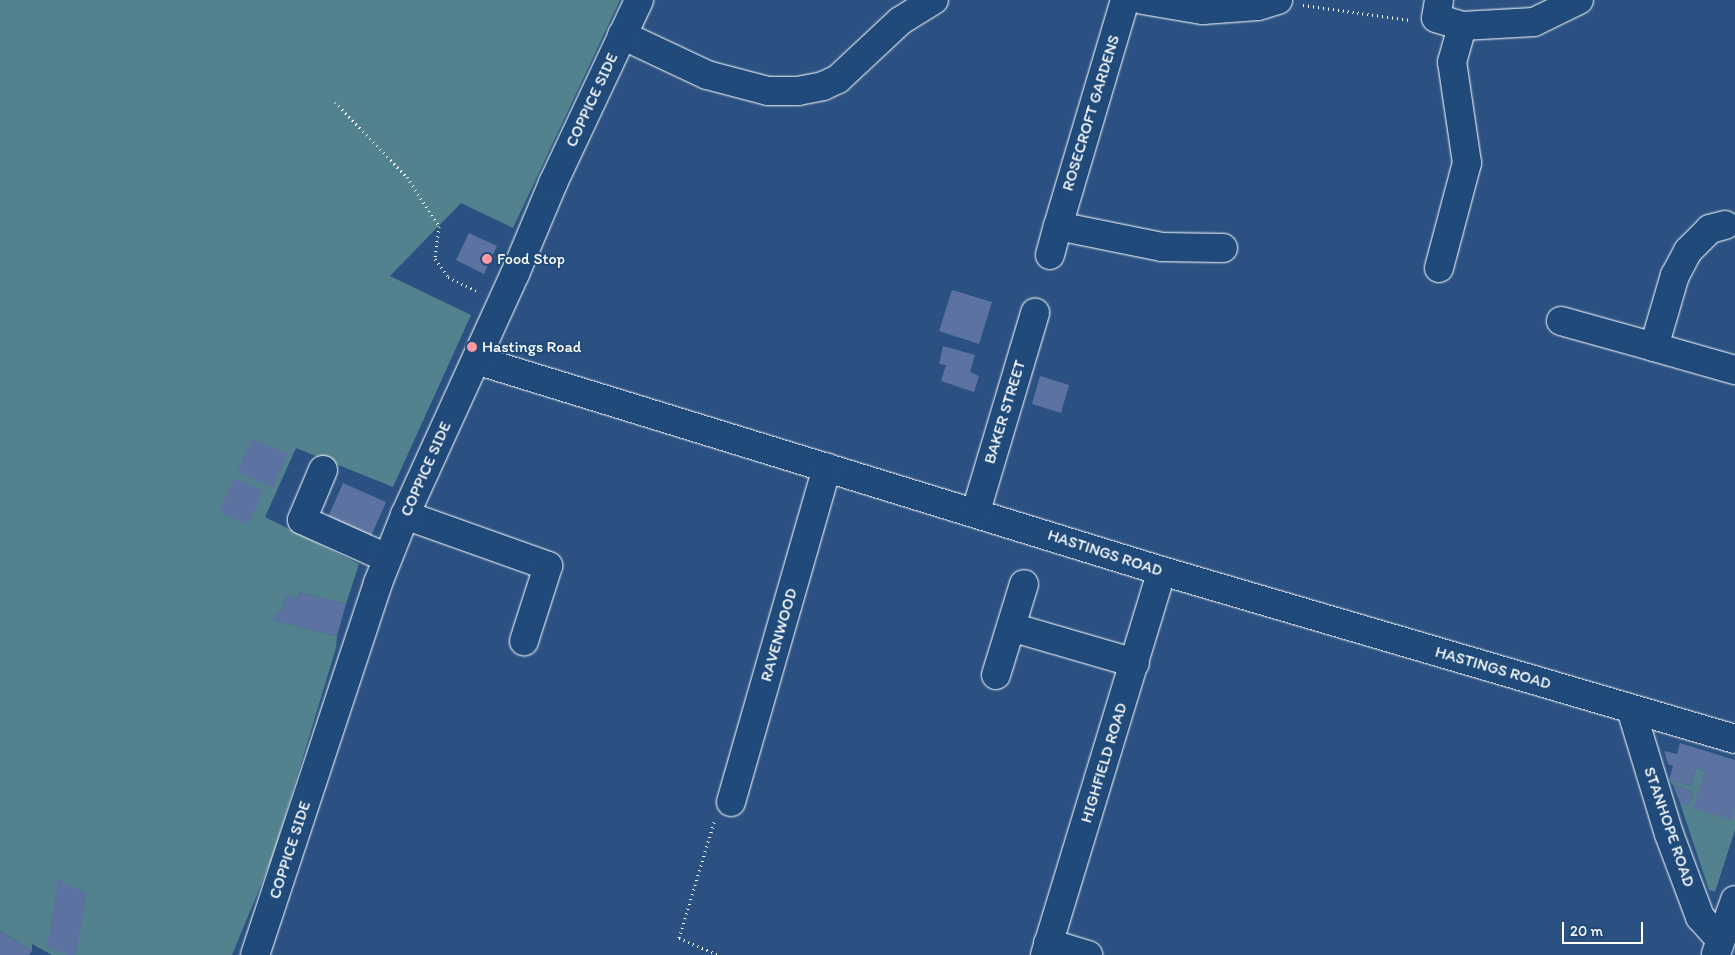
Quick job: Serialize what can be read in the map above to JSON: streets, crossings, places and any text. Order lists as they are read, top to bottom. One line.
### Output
{"streets":{"street":["COPPICE SIDE","ROSECROFT GARDENS","BAKER STREET","HASTINGS ROAD","RAVENWOOD","HIGHFIELD ROAD","STANHOPE ROAD"]},"crossings":[["COPPICE SIDE","HASTINGS ROAD"],["BAKER STREET","HASTINGS ROAD"],["HASTINGS ROAD","RAVENWOOD"],["HASTINGS ROAD","HIGHFIELD ROAD"],["HASTINGS ROAD","STANHOPE ROAD"]],"places":["Food Stop","Hastings Road"],"scale_bar":"20 m"}
